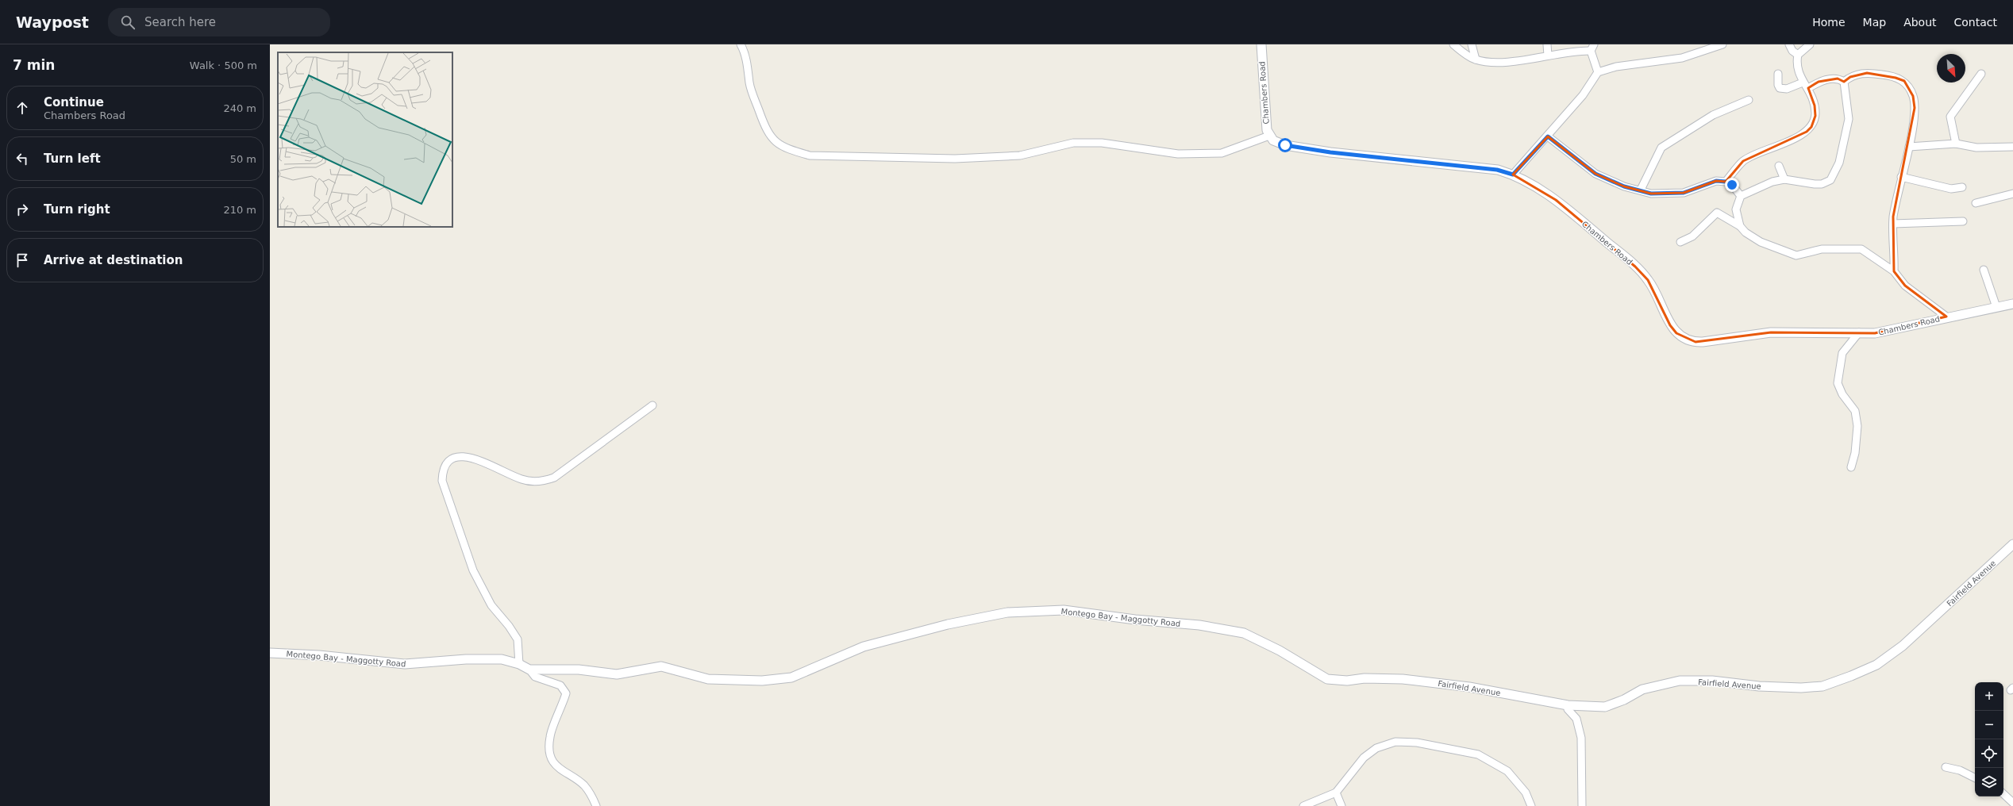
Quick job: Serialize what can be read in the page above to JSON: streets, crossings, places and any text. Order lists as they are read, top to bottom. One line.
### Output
{"streets":{"street":["Chambers Road","Fairfield Avenue","Montego Bay - Maggotty Road"]},"crossings":[["Fairfield Avenue","Montego Bay - Maggotty Road"]],"north":"bottom right","page":{"header":"Waypost","search":"Search here","nav":["Home","Map","About","Contact"],"heading":["7 min","Walk · 500 m"],"list":[["Continue","Chambers Road","240 m"],["Turn left","50 m"],["Turn right","210 m"],"Arrive at destination"],"map_buttons":["+","−"]}}
